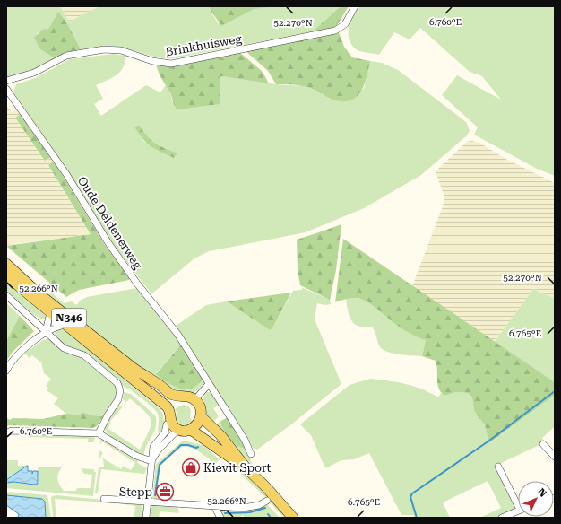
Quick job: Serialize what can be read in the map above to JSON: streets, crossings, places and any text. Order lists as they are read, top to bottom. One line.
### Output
{"streets":{"main road":["N346"],"street":["Brinkhuisweg","Oude Deldenerweg"]},"places":{"shop":["Kievit Sport"],"office":["Stepp"]},"north":"top right","coordinates":["6.760°E","52.270°N","52.266°N","6.765°E"]}
